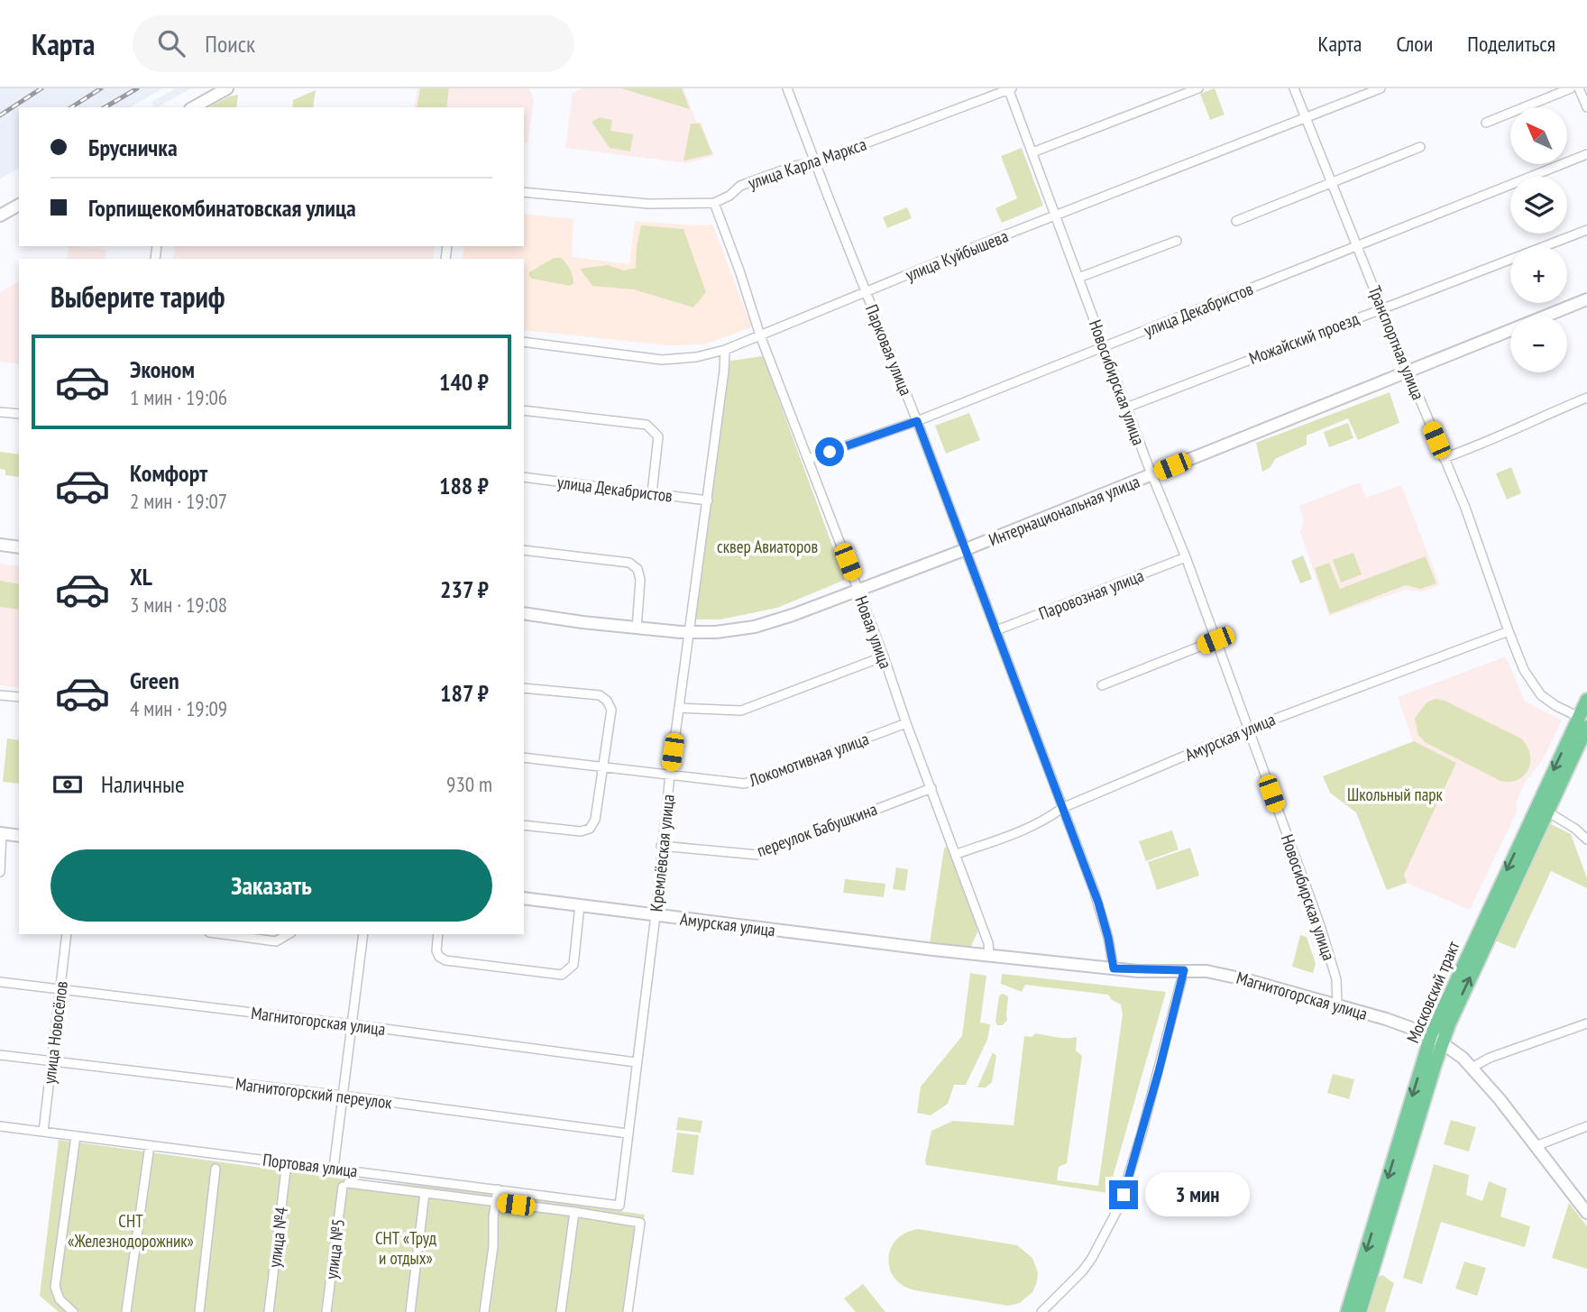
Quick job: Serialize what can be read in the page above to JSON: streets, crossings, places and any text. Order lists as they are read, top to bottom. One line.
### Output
{"streets":{"main road":["Московский тракт"],"street":["улица Карла Маркса","улица Куйбышева","улица Декабристов","Можайский проезд","Транспортная улица","Парковая улица","Новосибирская улица","Интернациональная улица","Паровозная улица","Новая улица","Амурская улица","Локомотивная улица","переулок Бабушкина","Кремлёвская улица","Магнитогорская улица","улица Новосёлов","Магнитогорский переулок","Портовая улица","улица №4","улица №5"]},"crossings":[["улица Карла Маркса","Парковая улица"],["улица Карла Маркса","Новосибирская улица"],["улица Карла Маркса","Новая улица"],["улица Куйбышева","Транспортная улица"],["улица Куйбышева","Парковая улица"],["улица Куйбышева","Новосибирская улица"],["улица Куйбышева","Новая улица"],["улица Куйбышева","Кремлёвская улица"],["улица Декабристов","Транспортная улица"],["улица Декабристов","Парковая улица"],["улица Декабристов","Новосибирская улица"],["улица Декабристов","Новая улица"],["улица Декабристов","Кремлёвская улица"],["Можайский проезд","Транспортная улица"],["Можайский проезд","Новосибирская улица"],["Транспортная улица","Интернациональная улица"],["Транспортная улица","Амурская улица"],["Транспортная улица","Московский тракт"],["Парковая улица","Интернациональная улица"],["Парковая улица","Паровозная улица"],["Парковая улица","Амурская улица"],["Парковая улица","Магнитогорская улица"],["Новосибирская улица","Интернациональная улица"],["Новосибирская улица","Паровозная улица"],["Новосибирская улица","Амурская улица"],["Новосибирская улица","Магнитогорская улица"],["Интернациональная улица","Новая улица"],["Интернациональная улица","Кремлёвская улица"],["Новая улица","Амурская улица"],["Новая улица","Локомотивная улица"],["Новая улица","переулок Бабушкина"],["Новая улица","Магнитогорская улица"],["Амурская улица","Кремлёвская улица"],["Амурская улица","Магнитогорская улица"],["Локомотивная улица","Кремлёвская улица"],["переулок Бабушкина","Кремлёвская улица"],["Кремлёвская улица","Магнитогорская улица"],["Кремлёвская улица","Магнитогорский переулок"],["Кремлёвская улица","Портовая улица"],["Московский тракт","Магнитогорская улица"],["Магнитогорская улица","улица Новосёлов"],["улица Новосёлов","Магнитогорский переулок"],["улица Новосёлов","Портовая улица"],["Портовая улица","улица №4"]],"parks":["сквер Авиаторов","Школьный парк","СНТ «Железнодорожник»","СНТ «Труд и отдых»"],"north":"top left","page":{"header":"Карта","search":"Поиск","nav":["Карта","Слои","Поделиться"],"map_buttons":["+","−"],"banner":["Брусничка","Горпищекомбинатовская улица"],"heading":"Выберите тариф","list":[{"name":"Эконом","note":"1 мин · 19:06","value":"140 ₽"},{"name":"Комфорт","note":"2 мин · 19:07","value":"188 ₽"},{"name":"XL","note":"3 мин · 19:08","value":"237 ₽"},{"name":"Green","note":"4 мин · 19:09","value":"187 ₽"}],"pay":["Наличные","930 m"],"buttons":"Заказать","bubble":"3 мин"}}
